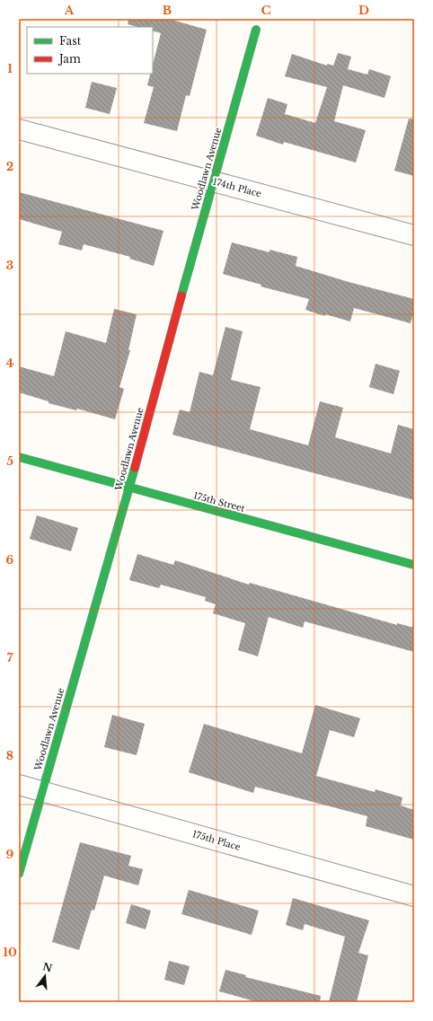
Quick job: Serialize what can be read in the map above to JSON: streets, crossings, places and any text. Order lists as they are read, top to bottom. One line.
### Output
{"streets":{"street":["Woodlawn Avenue","174th Place","175th Street","175th Place"]},"crossings":[["Woodlawn Avenue","174th Place"],["Woodlawn Avenue","175th Street"],["Woodlawn Avenue","175th Place"]],"legend":["Fast","Jam"],"north":"top","grid":{"columns":["A","B","C","D"],"rows":["1","2","3","4","5","6","7","8","9","10"]}}
